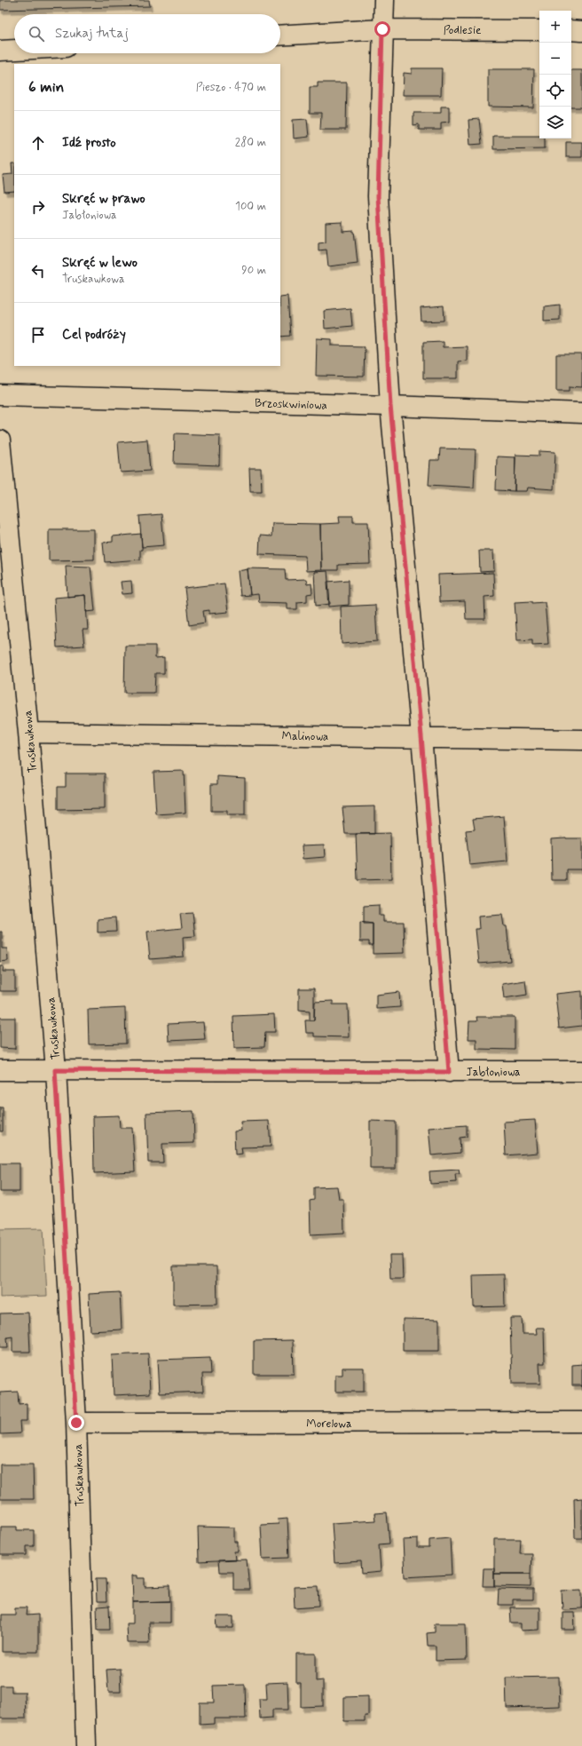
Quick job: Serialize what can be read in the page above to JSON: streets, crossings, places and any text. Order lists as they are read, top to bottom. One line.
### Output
{"streets":{"street":["Podlesie","Brzoskwiniowa","Malinowa","Truskawkowa","Jabłoniowa","Morelowa"]},"crossings":[["Malinowa","Truskawkowa"],["Truskawkowa","Jabłoniowa"],["Truskawkowa","Morelowa"]],"page":{"map_buttons":["+","−"],"search":"Szukaj tutaj","heading":["6 min","Pieszo · 470 m"],"list":[["Idź prosto","280 m"],["Skręć w prawo","Jabłoniowa","100 m"],["Skręć w lewo","Truskawkowa","90 m"],"Cel podróży"]}}
